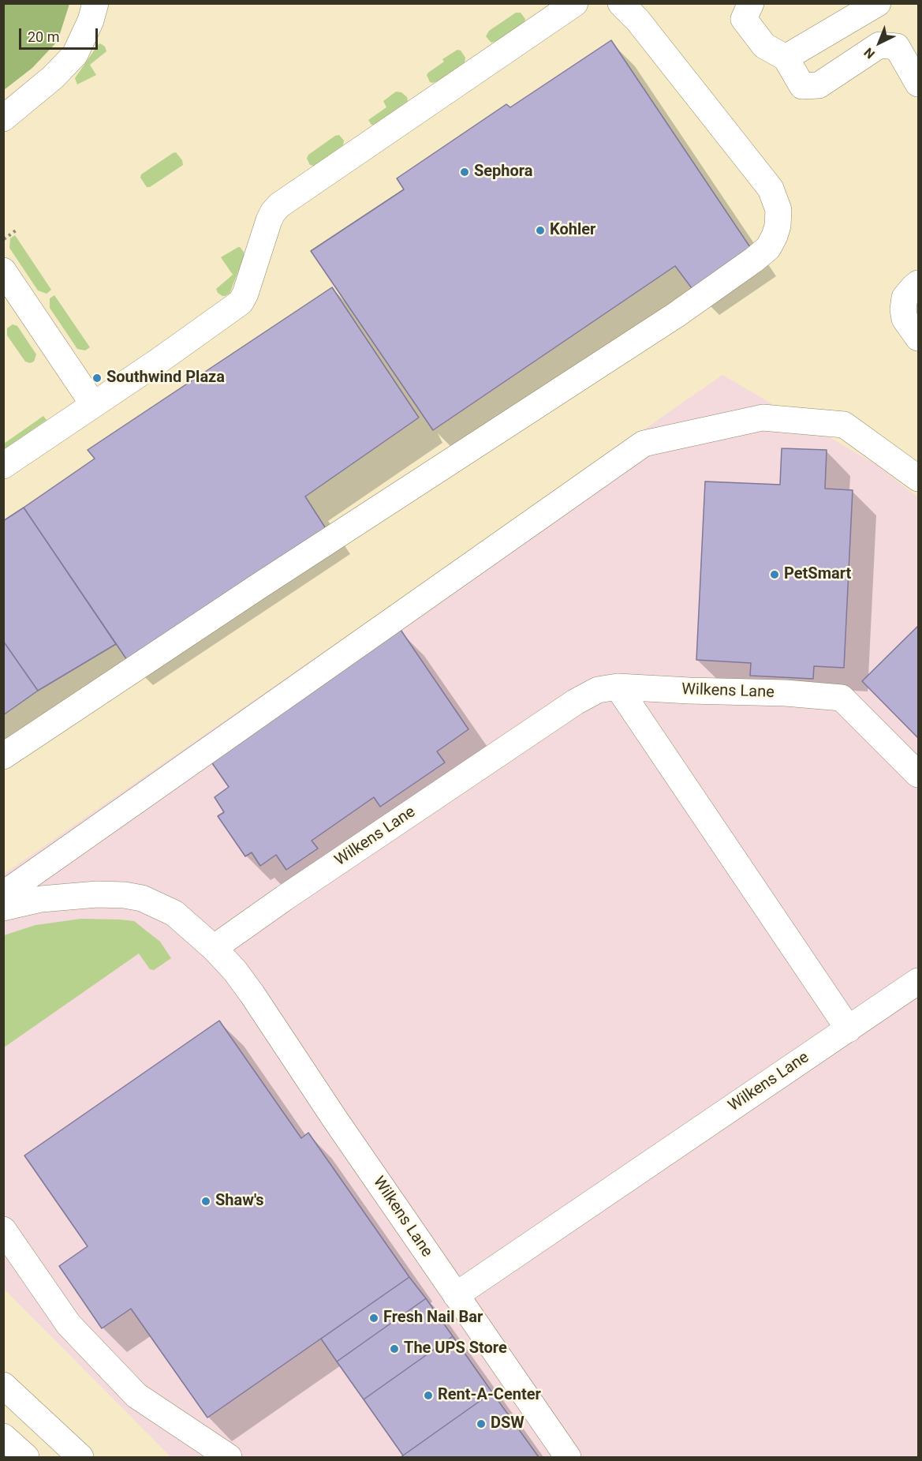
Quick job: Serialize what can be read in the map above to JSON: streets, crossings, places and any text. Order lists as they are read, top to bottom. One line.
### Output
{"streets":{"street":["Wilkens Lane"]},"places":["Sephora","Kohler","Southwind Plaza","PetSmart","Shaw's","Fresh Nail Bar","The UPS Store","Rent-A-Center","DSW"],"scale_bar":"20 m","north":"bottom left"}
